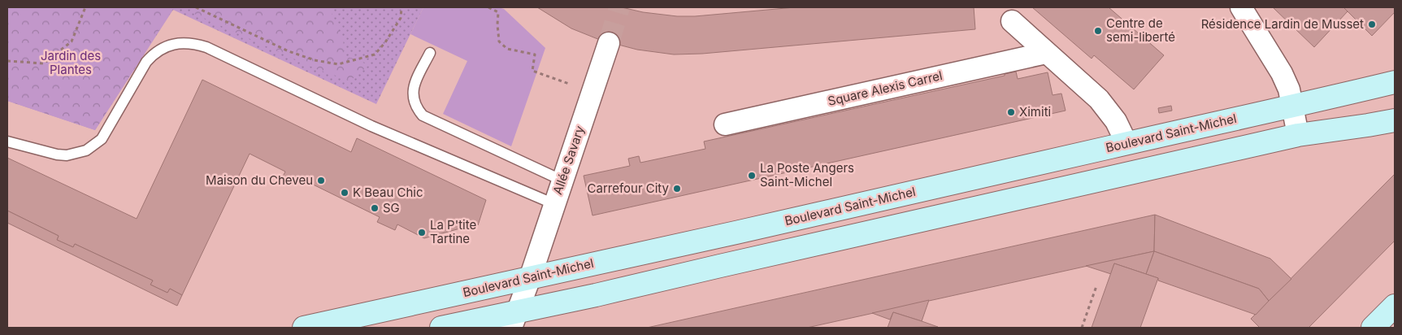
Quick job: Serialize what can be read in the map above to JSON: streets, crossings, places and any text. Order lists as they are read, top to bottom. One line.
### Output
{"streets":{"main road":["Boulevard Saint-Michel"],"street":["Square Alexis Carrel","Allée Savary"]},"crossings":[["Boulevard Saint-Michel","Allée Savary"]],"parks":["Jardin des Plantes"],"places":["Résidence Lardin de Musset","Centre de semi-liberté","Ximiti","La Poste Angers Saint-Michel","Maison du Cheveu","Carrefour City","K Beau Chic","SG","La P'tite Tartine"]}
